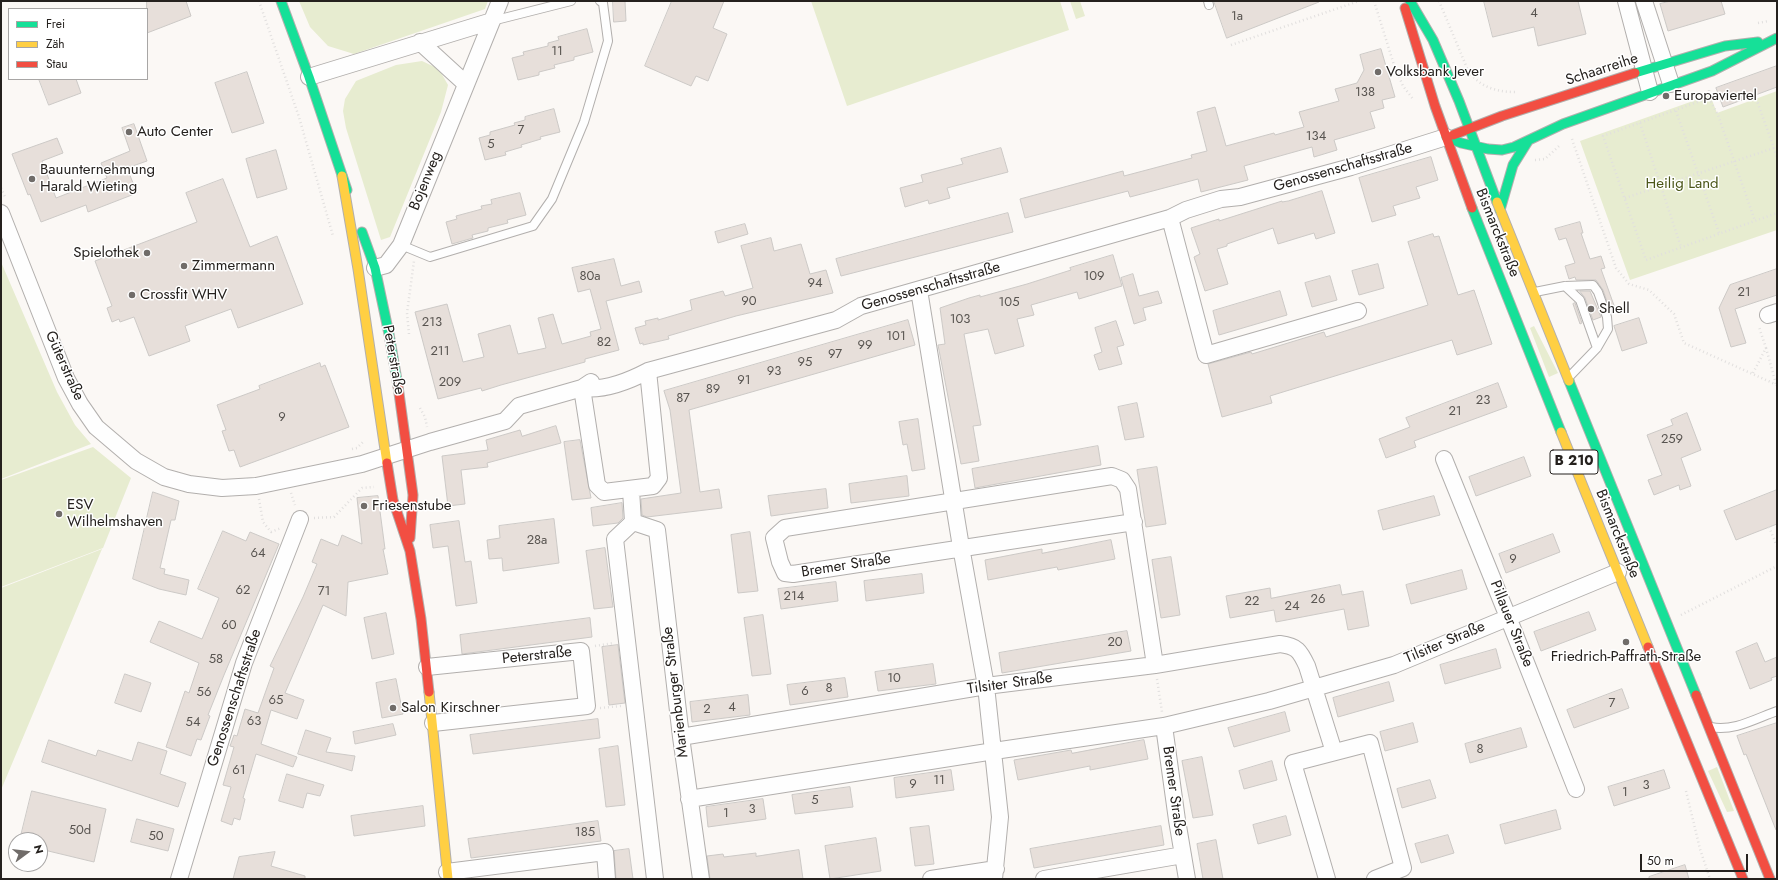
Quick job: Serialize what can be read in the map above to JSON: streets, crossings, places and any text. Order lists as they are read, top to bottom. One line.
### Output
{"streets":{"main road":["Schaarreihe","Bismarckstraße","Peterstraße","B 210"],"street":["Genossenschaftsstraße","Bojenweg","Güterstraße","Bremer Straße","Pillauer Straße","Tilsiter Straße","Marienburger Straße"]},"crossings":[["Schaarreihe","Genossenschaftsstraße"],["Schaarreihe","Bismarckstraße"],["Schaarreihe","B 210"],["Genossenschaftsstraße","Bismarckstraße"],["Genossenschaftsstraße","Peterstraße"],["Genossenschaftsstraße","Güterstraße"],["Genossenschaftsstraße","B 210"],["Bojenweg","Peterstraße"],["Bismarckstraße","B 210"],["Bismarckstraße","Tilsiter Straße"],["Peterstraße","Güterstraße"],["Bremer Straße","Tilsiter Straße"],["Pillauer Straße","Tilsiter Straße"],["Tilsiter Straße","Marienburger Straße"]],"parks":["Heilig Land"],"places":["Volksbank Jever","Europaviertel","Auto Center","Bauunternehmung Harald Wieting","Spielothek","Zimmermann","Crossfit WHV","Shell","Friesenstube","ESV Wilhelmshaven","Friedrich-Paffrath-Straße","Salon Kirschner"],"house_numbers":["4","1a","11","138","7","134","5","80a","109","94","21","90","105","103","213","101","82","99","211","97","95","93","91","209","89","87","23","21","9","259","28a","64","9","62","71","214","26","22","24","60","20","58","10","8","6","56","65","7","4","2","63","54","8","61","11","9","3","1","5","3","1","50d","185","50"],"legend":["Frei","Zäh","Stau"],"scale_bar":"50 m","north":"right"}
